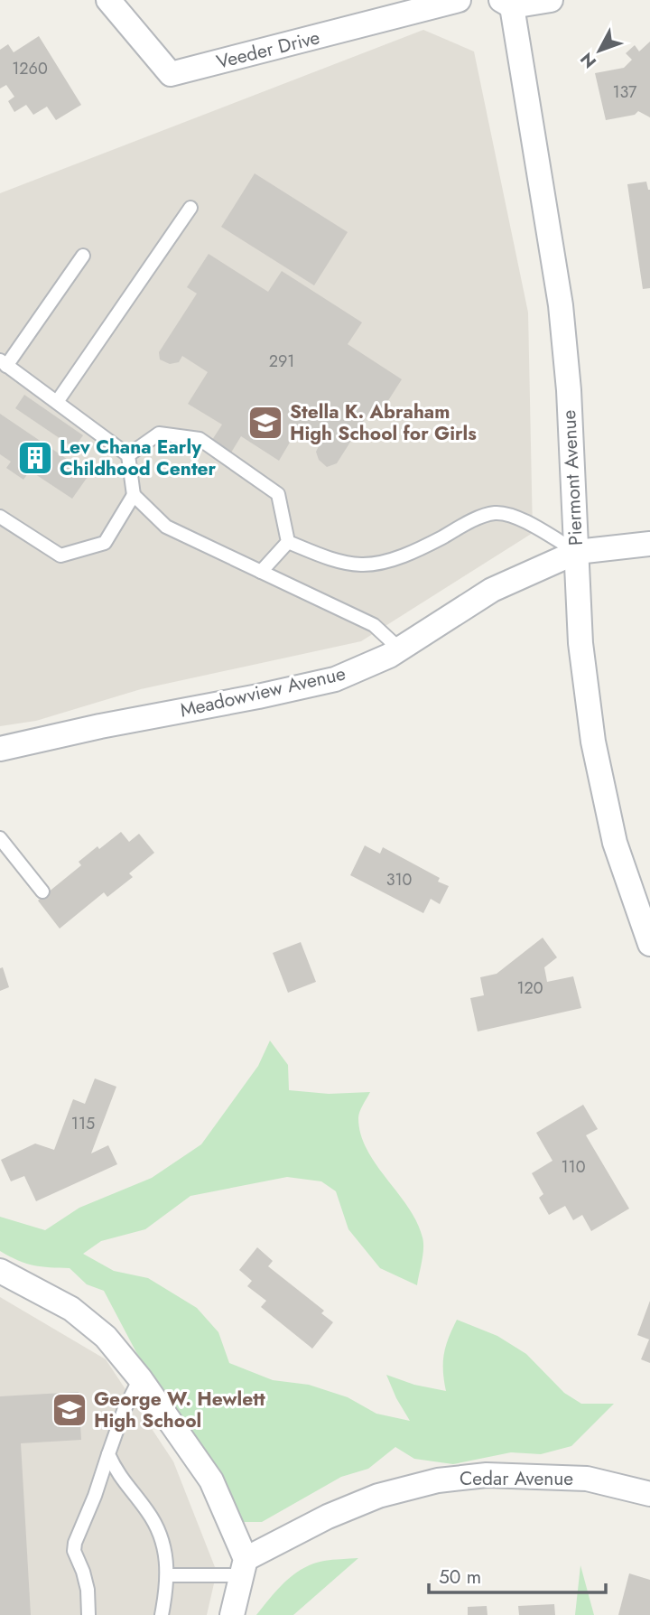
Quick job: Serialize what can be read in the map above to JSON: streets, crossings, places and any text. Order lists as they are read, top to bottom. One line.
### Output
{"streets":{"street":["Veeder Drive","Piermont Avenue","Meadowview Avenue","Cedar Avenue"]},"crossings":[["Piermont Avenue","Meadowview Avenue"]],"places":{"school or university":["Stella K. Abraham High School for Girls","George W. Hewlett High School"],"building":["Lev Chana Early Childhood Center"]},"house_numbers":["1260","137","291","310","120","115","110"],"scale_bar":"50 m","north":"bottom left"}
